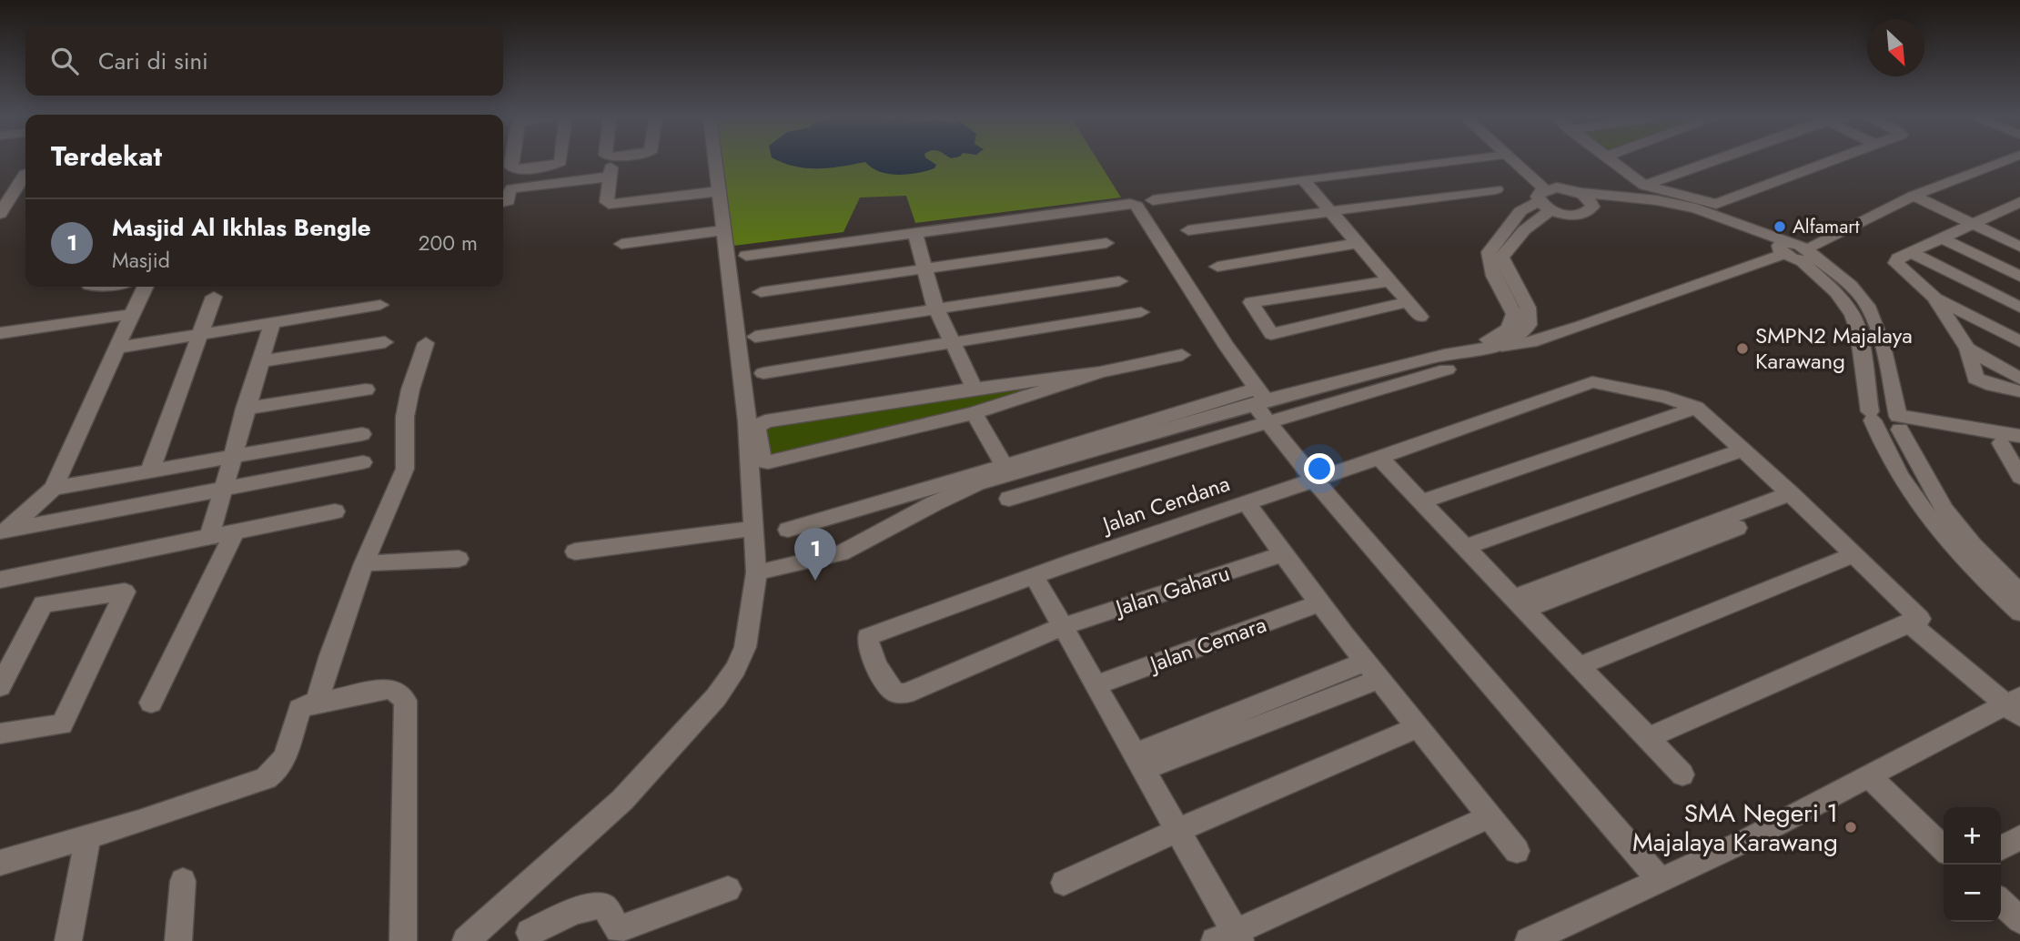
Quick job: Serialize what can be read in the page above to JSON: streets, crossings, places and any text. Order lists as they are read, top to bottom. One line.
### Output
{"streets":{"street":["Jalan Cendana","Jalan Gaharu","Jalan Cemara"]},"crossings":[["Jalan Cendana","Jalan Gaharu"]],"places":["Alfamart","SMPN2 Majalaya Karawang","SMA Negeri 1 Majalaya Karawang"],"north":"bottom right","page":{"search":"Cari di sini","heading":"Terdekat","list":[{"mark":"1","name":"Masjid Al Ikhlas Bengle","note":"Masjid","value":"200 m"}],"pins":"1","map_buttons":["+","−"]}}
